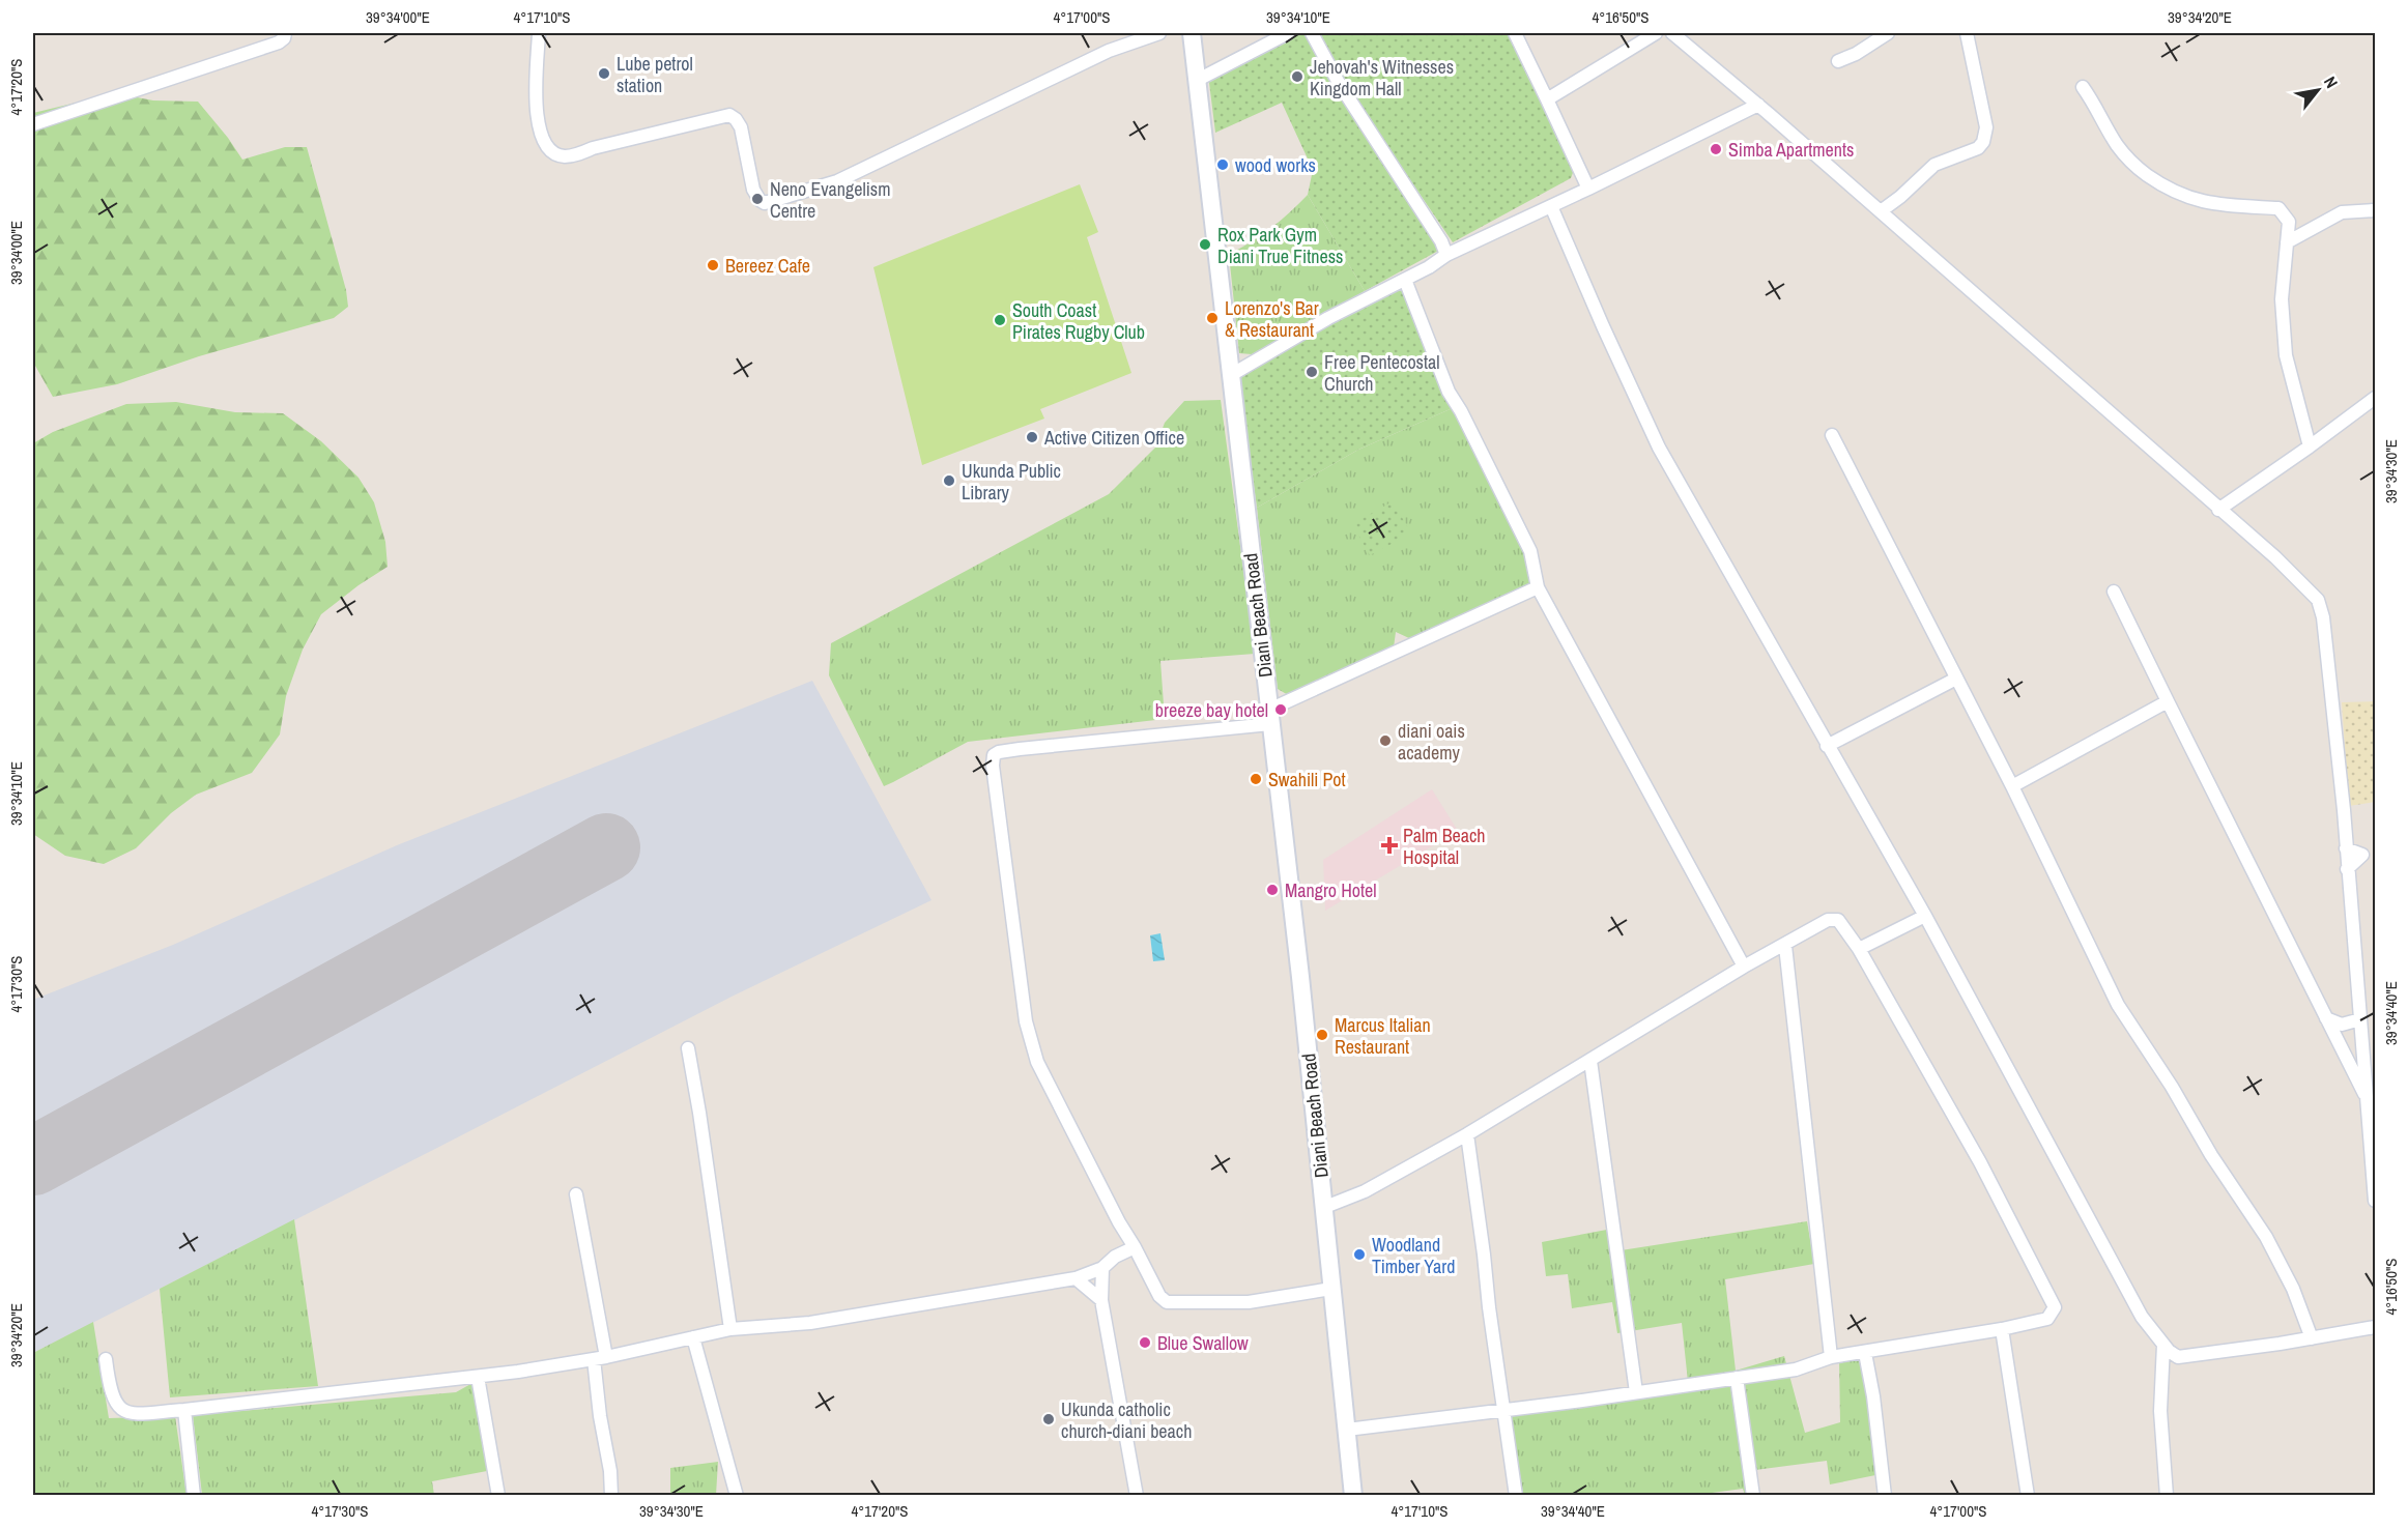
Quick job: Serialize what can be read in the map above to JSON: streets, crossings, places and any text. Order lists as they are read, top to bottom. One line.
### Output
{"streets":{"main road":["Diani Beach Road"]},"places":{"other":["Lube petrol station","Jehovah's Witnesses Kingdom Hall","Simba Apartments","wood works","Neno Evangelism Centre","Rox Park Gym Diani True Fitness","Bereez Cafe","Lorenzo's Bar & Restaurant","South Coast Pirates Rugby Club","Free Pentecostal Church","Active Citizen Office","Ukunda Public Library","breeze bay hotel","diani oais academy","Swahili Pot","Mangro Hotel","Marcus Italian Restaurant","Woodland Timber Yard","Blue Swallow","Ukunda catholic church-diani beach"],"health":["Palm Beach Hospital"]},"north":"top right","coordinates":["39°34'00\"E","4°17'10\"S","4°17'00\"S","39°34'10\"E","4°16'50\"S","39°34'20\"E","4°17'20\"S","39°34'30\"E","4°17'30\"S","39°34'40\"E"]}
